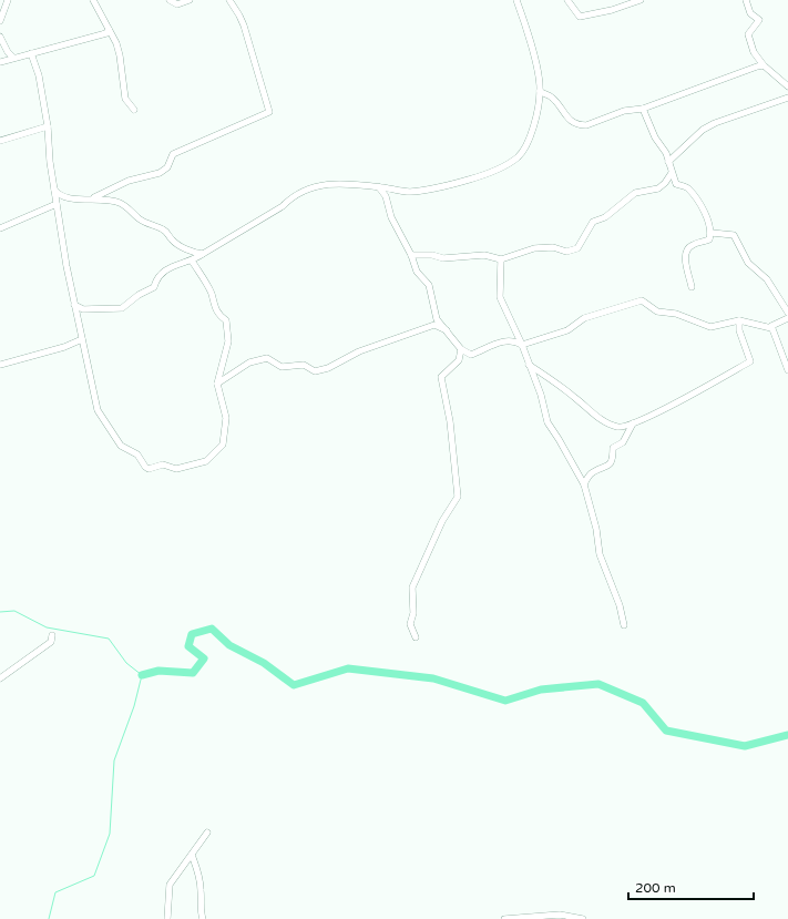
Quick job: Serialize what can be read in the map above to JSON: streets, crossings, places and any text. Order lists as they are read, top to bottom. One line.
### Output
{"scale_bar":"200 m"}
